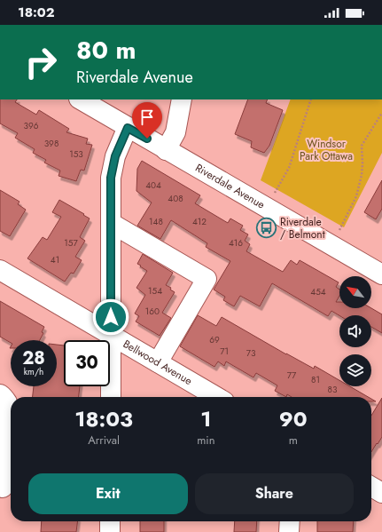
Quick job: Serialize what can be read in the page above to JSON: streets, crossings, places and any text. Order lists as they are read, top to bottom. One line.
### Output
{"streets":{"street":["Riverdale Avenue","Bellwood Avenue"]},"parks":["Windsor Park Ottawa"],"places":{"bus stop":["Riverdale / Belmont"]},"house_numbers":["396","398","153","404","408","148","412","157","416","41","154","454","160","69","71","73","77","81","83"],"north":"top left","page":{"status":"18:02","turn":["80 m","Riverdale Avenue"],"speed":"28 km/h","limit":"30","eta":["18:03","Arrival","1","min","90","m"],"buttons":["Exit","Share"]}}
